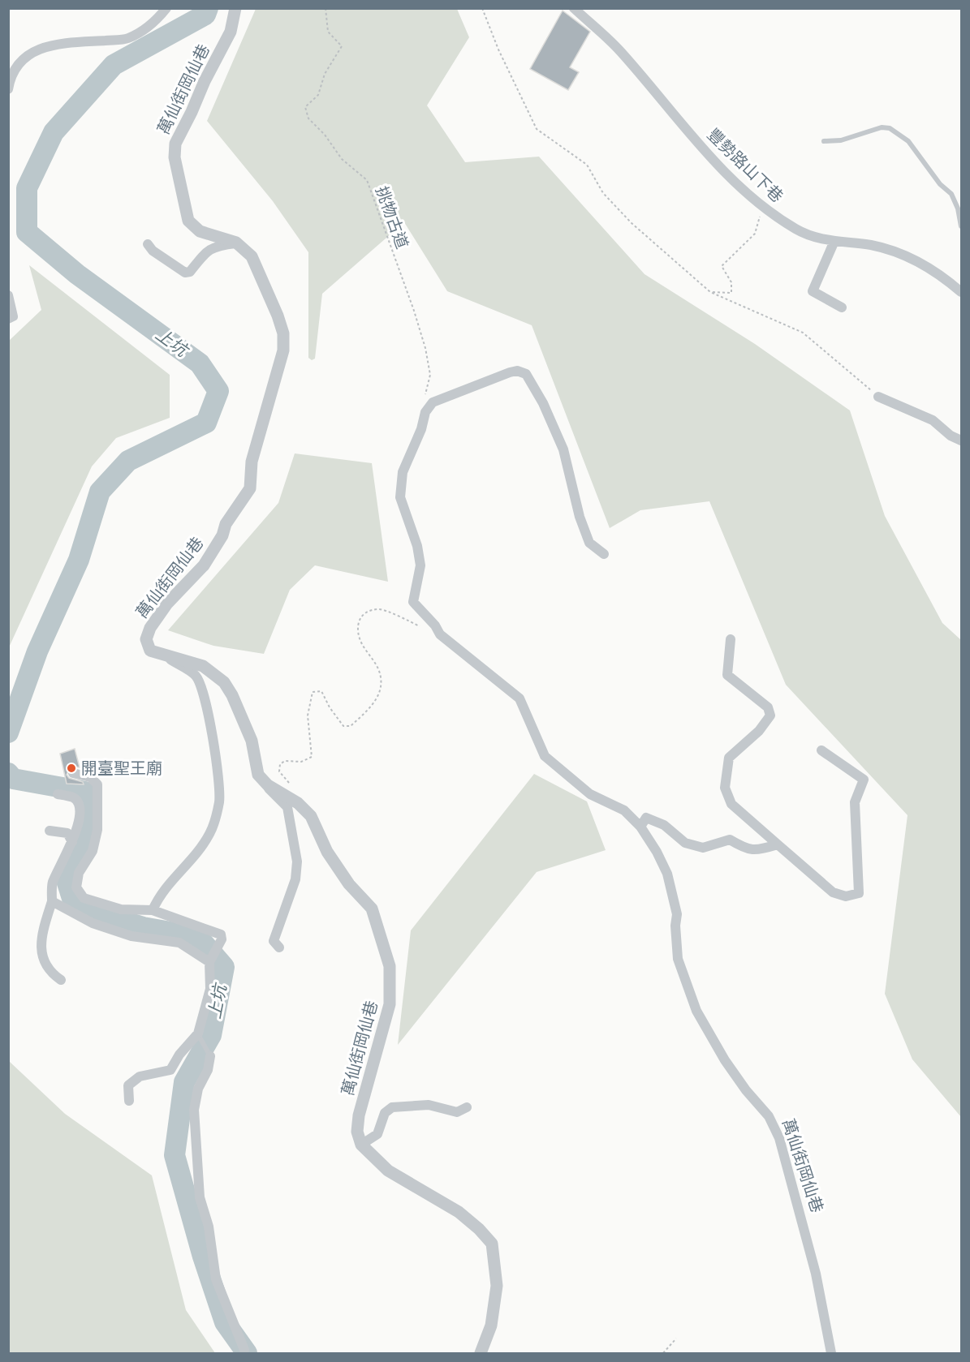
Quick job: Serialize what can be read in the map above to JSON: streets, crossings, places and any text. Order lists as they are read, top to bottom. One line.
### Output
{"streets":{"street":["萬仙街岡仙巷","豐勢路山下巷"],"path":["挑物古道"]},"crossings":[["萬仙街岡仙巷","挑物古道"]],"water":["上坑"],"places":["開臺聖王廟"]}
